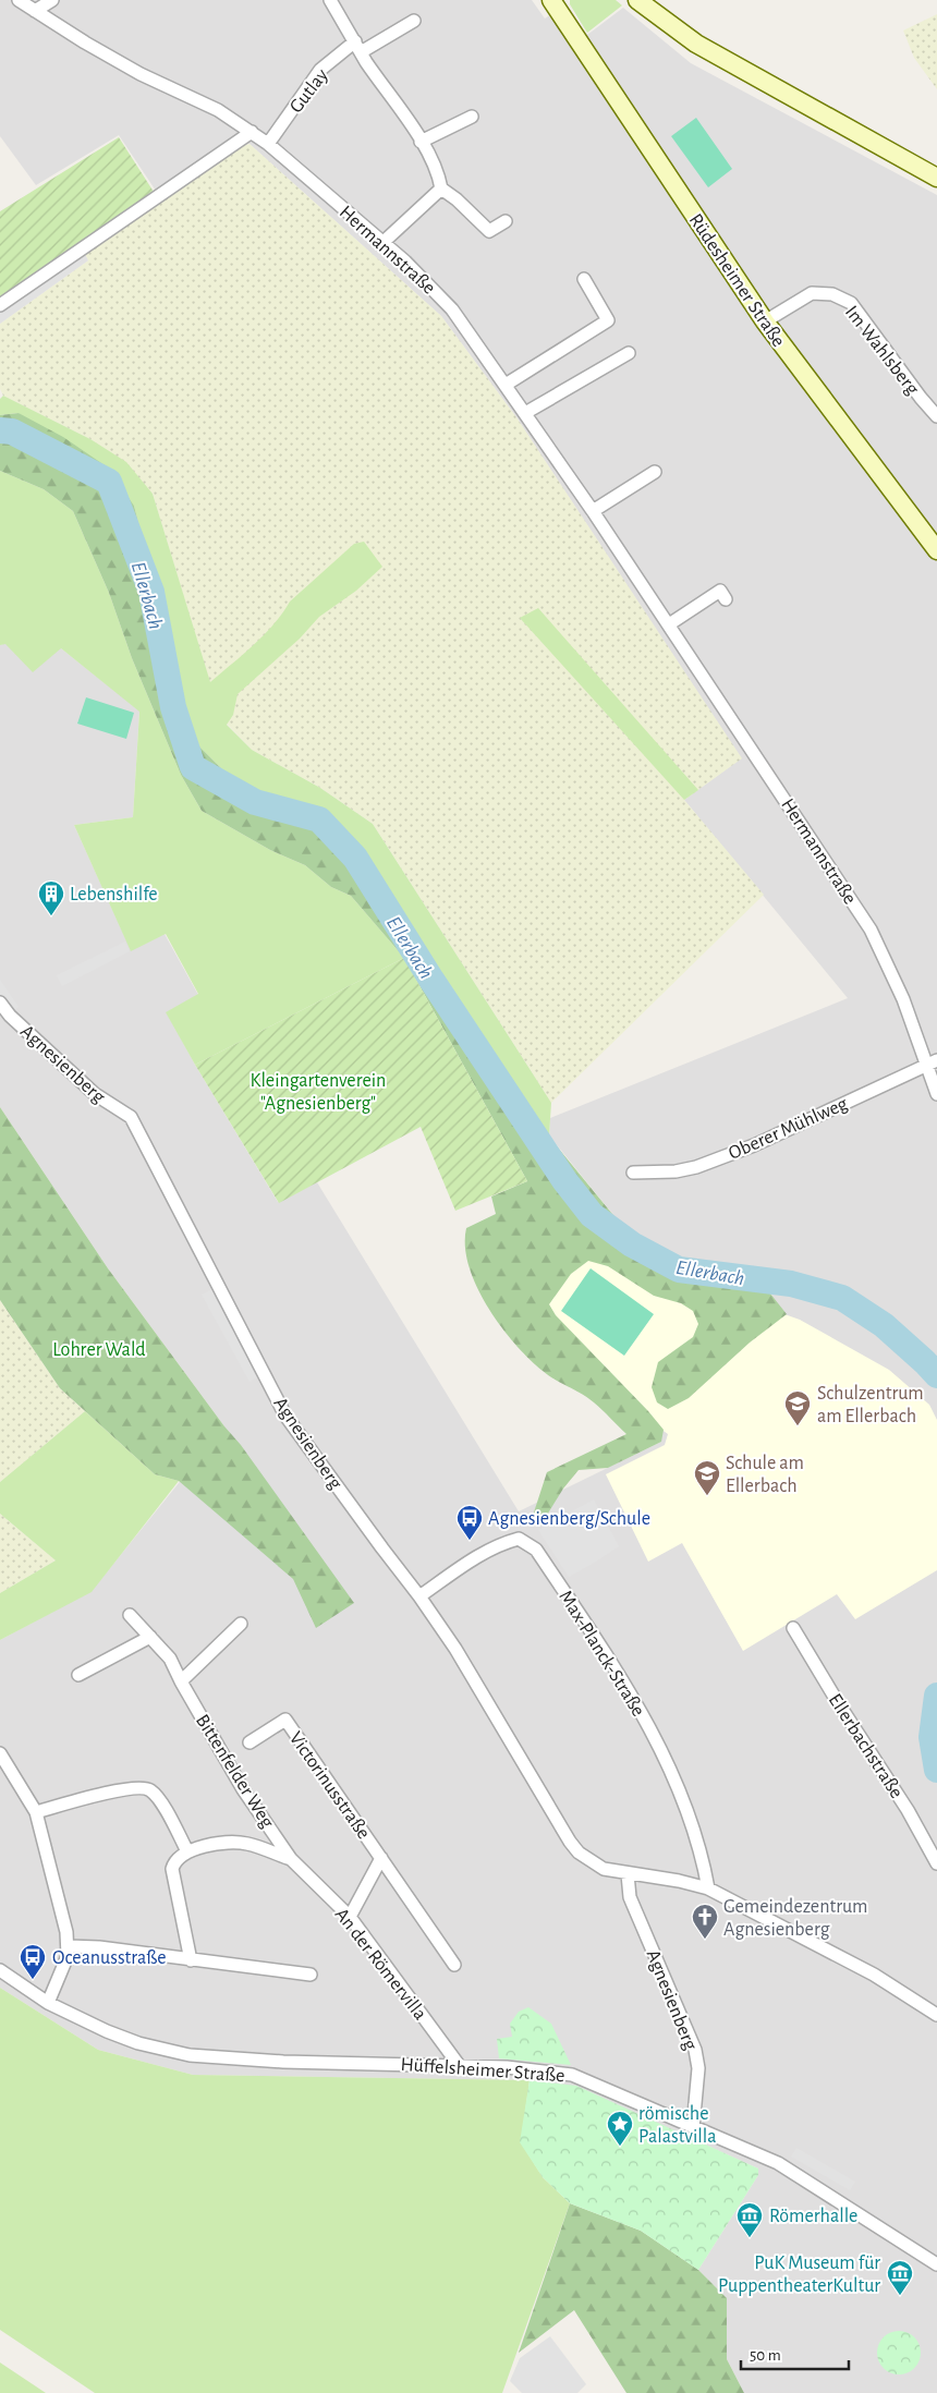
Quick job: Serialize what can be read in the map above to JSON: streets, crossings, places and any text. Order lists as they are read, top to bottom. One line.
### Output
{"streets":{"street":["Gutlay","Hermannstraße","Rüdesheimer Straße","Im Wahlsberg","Agnesienberg","Oberer Mühlweg","Max-Planck-Straße","Ellerbachstraße","Bittenfelder Weg","Victorinusstraße","An der Römervilla","Hüffelsheimer Straße"]},"crossings":[["Gutlay","Hermannstraße"],["Hermannstraße","Oberer Mühlweg"],["Rüdesheimer Straße","Im Wahlsberg"],["Agnesienberg","Max-Planck-Straße"],["Agnesienberg","Hüffelsheimer Straße"],["Bittenfelder Weg","An der Römervilla"],["Victorinusstraße","An der Römervilla"],["An der Römervilla","Hüffelsheimer Straße"]],"water":["Ellerbach"],"parks":["Kleingartenverein \"Agnesienberg\"","Lohrer Wald"],"places":{"building":["Lebenshilfe"],"school or university":["Schulzentrum am Ellerbach","Schule am Ellerbach"],"bus stop":["Agnesienberg/Schule","Oceanusstraße"],"church":["Gemeindezentrum Agnesienberg"],"place":["römische Palastvilla"],"museum":["Römerhalle","PuK Museum für PuppentheaterKultur"]},"scale_bar":"50 m"}
